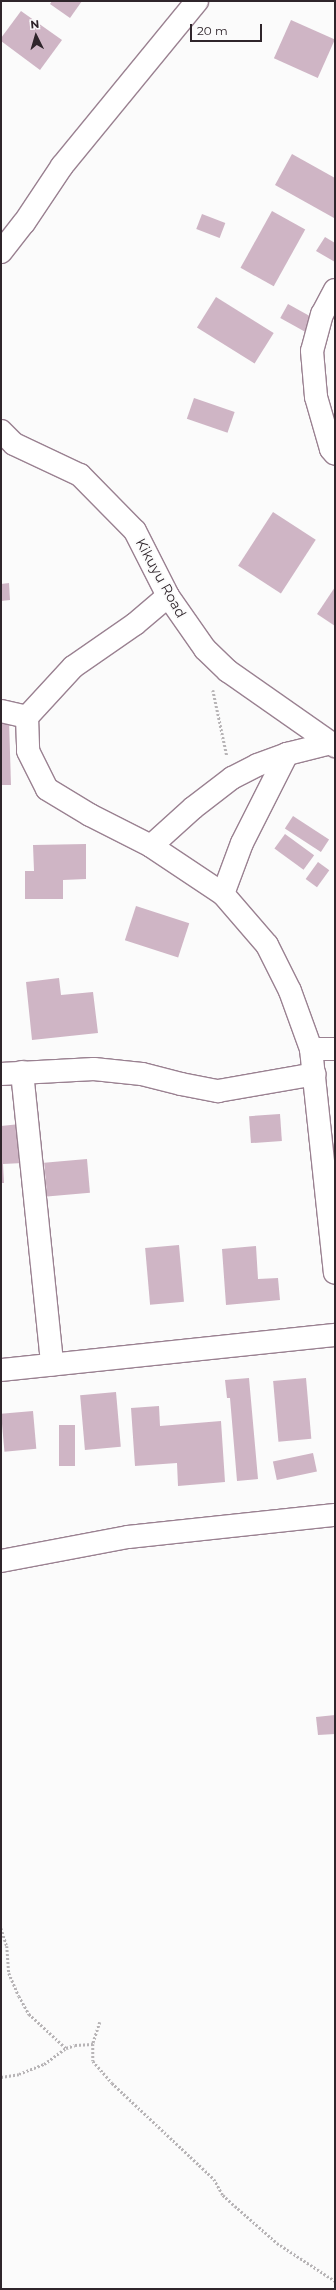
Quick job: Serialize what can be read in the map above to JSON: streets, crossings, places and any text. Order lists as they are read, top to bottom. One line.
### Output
{"streets":{"street":["Kikuyu Road"]},"scale_bar":"20 m","north":"top"}
